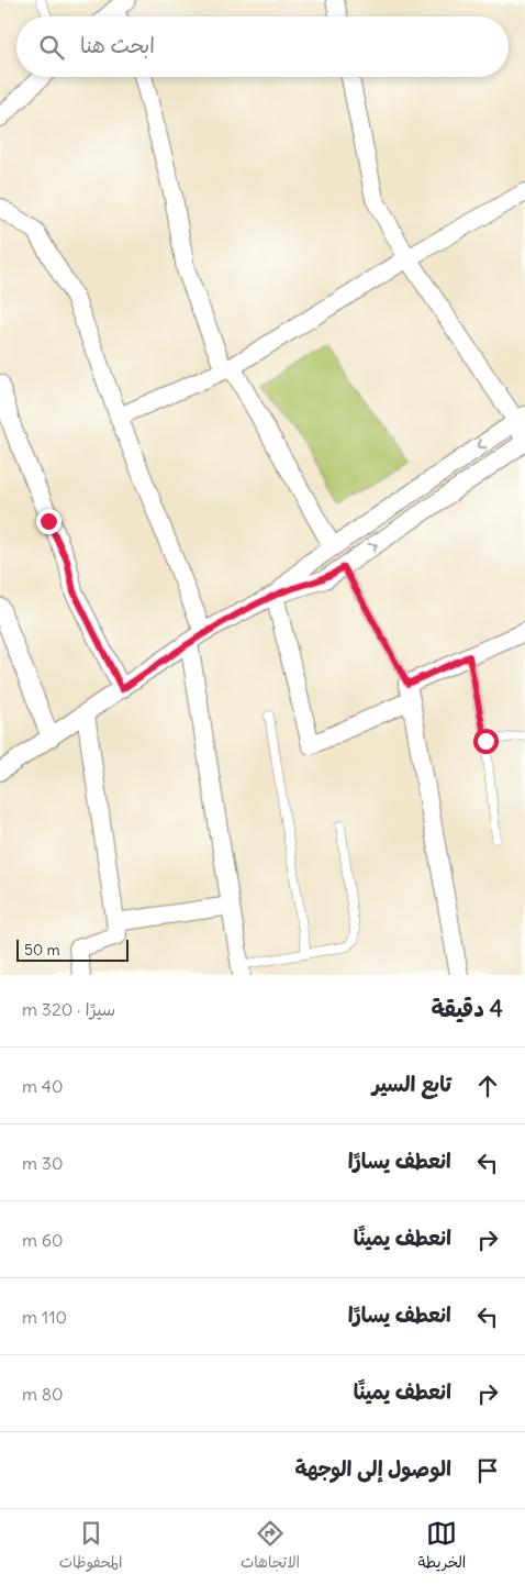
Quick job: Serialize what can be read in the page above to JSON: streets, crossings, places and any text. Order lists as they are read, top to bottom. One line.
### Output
{"scale_bar":"50 m","page":{"search":"ابحث هنا","scale":"50 m","heading":["4 دقيقة","سيرًا · 320 m"],"list":[["تابع السير","40 m"],["انعطف يسارًا","30 m"],["انعطف يمينًا","60 m"],["انعطف يسارًا","110 m"],["انعطف يمينًا","80 m"],"الوصول إلى الوجهة"],"nav":["الخريطة","الاتجاهات","المحفوظات"]}}
